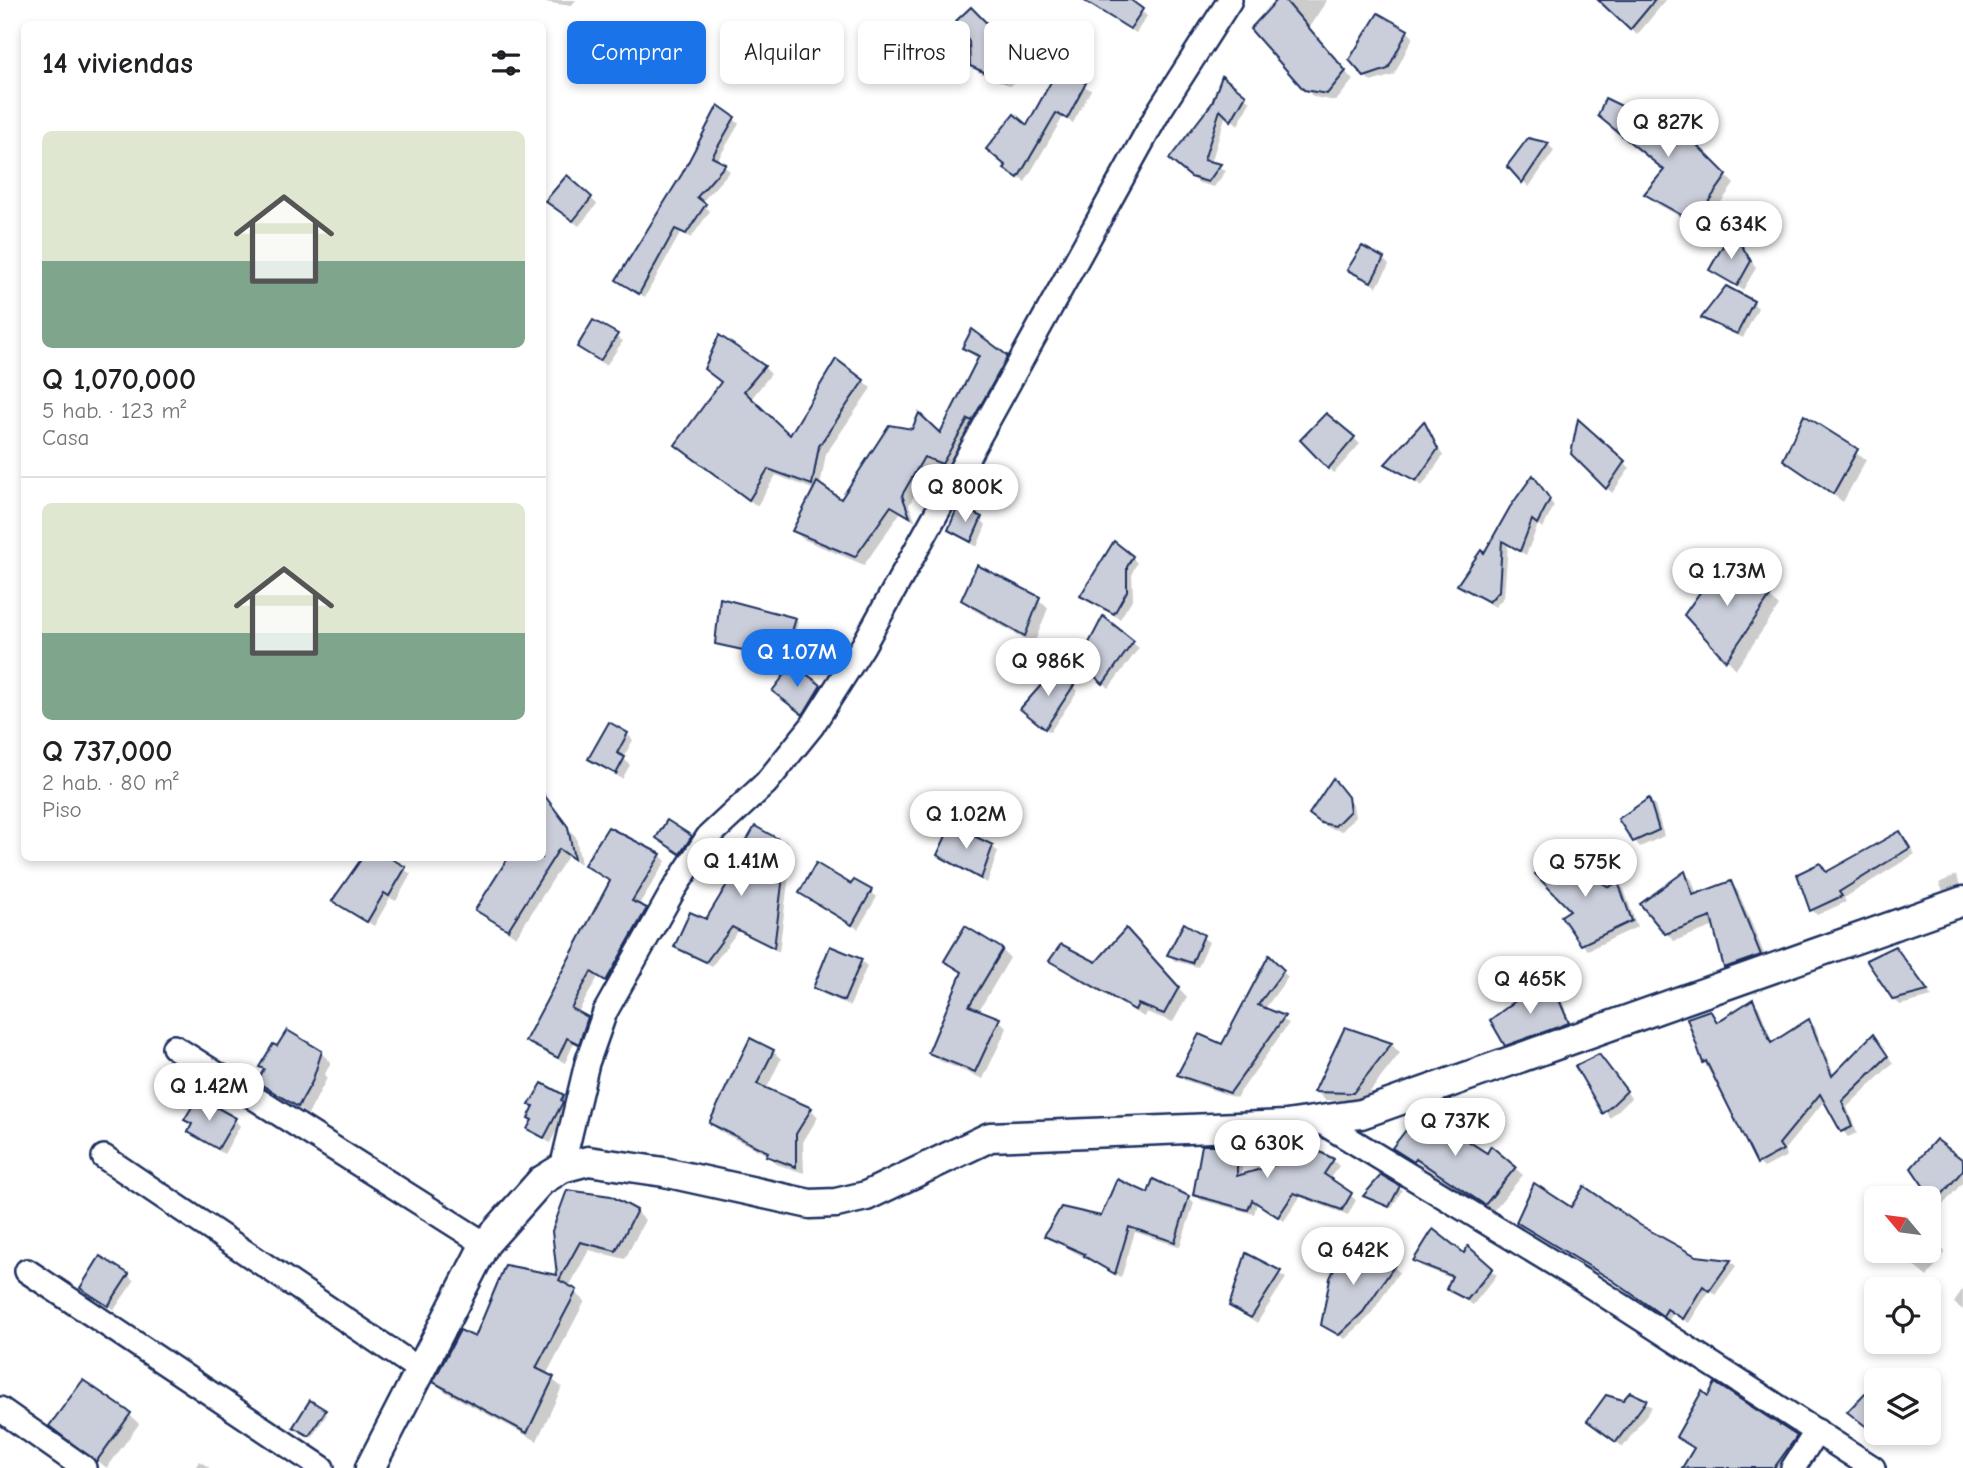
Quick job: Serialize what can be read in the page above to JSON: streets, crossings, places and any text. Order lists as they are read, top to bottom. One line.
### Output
{"north":"top left","page":{"chip":["Comprar","Alquilar","Filtros","Nuevo"],"heading":"14 viviendas","price":["Q 827K","Q 634K","Q 800K","Q 1.73M","Q 1.07M","Q 986K","Q 1.02M","Q 1.41M","Q 575K","Q 465K","Q 1.42M","Q 737K","Q 630K","Q 642K"],"list":[{"name":"Q 1,070,000","note":"5 hab. · 123 m² · Casa"},{"name":"Q 737,000","note":"2 hab. · 80 m² · Piso"}]}}
